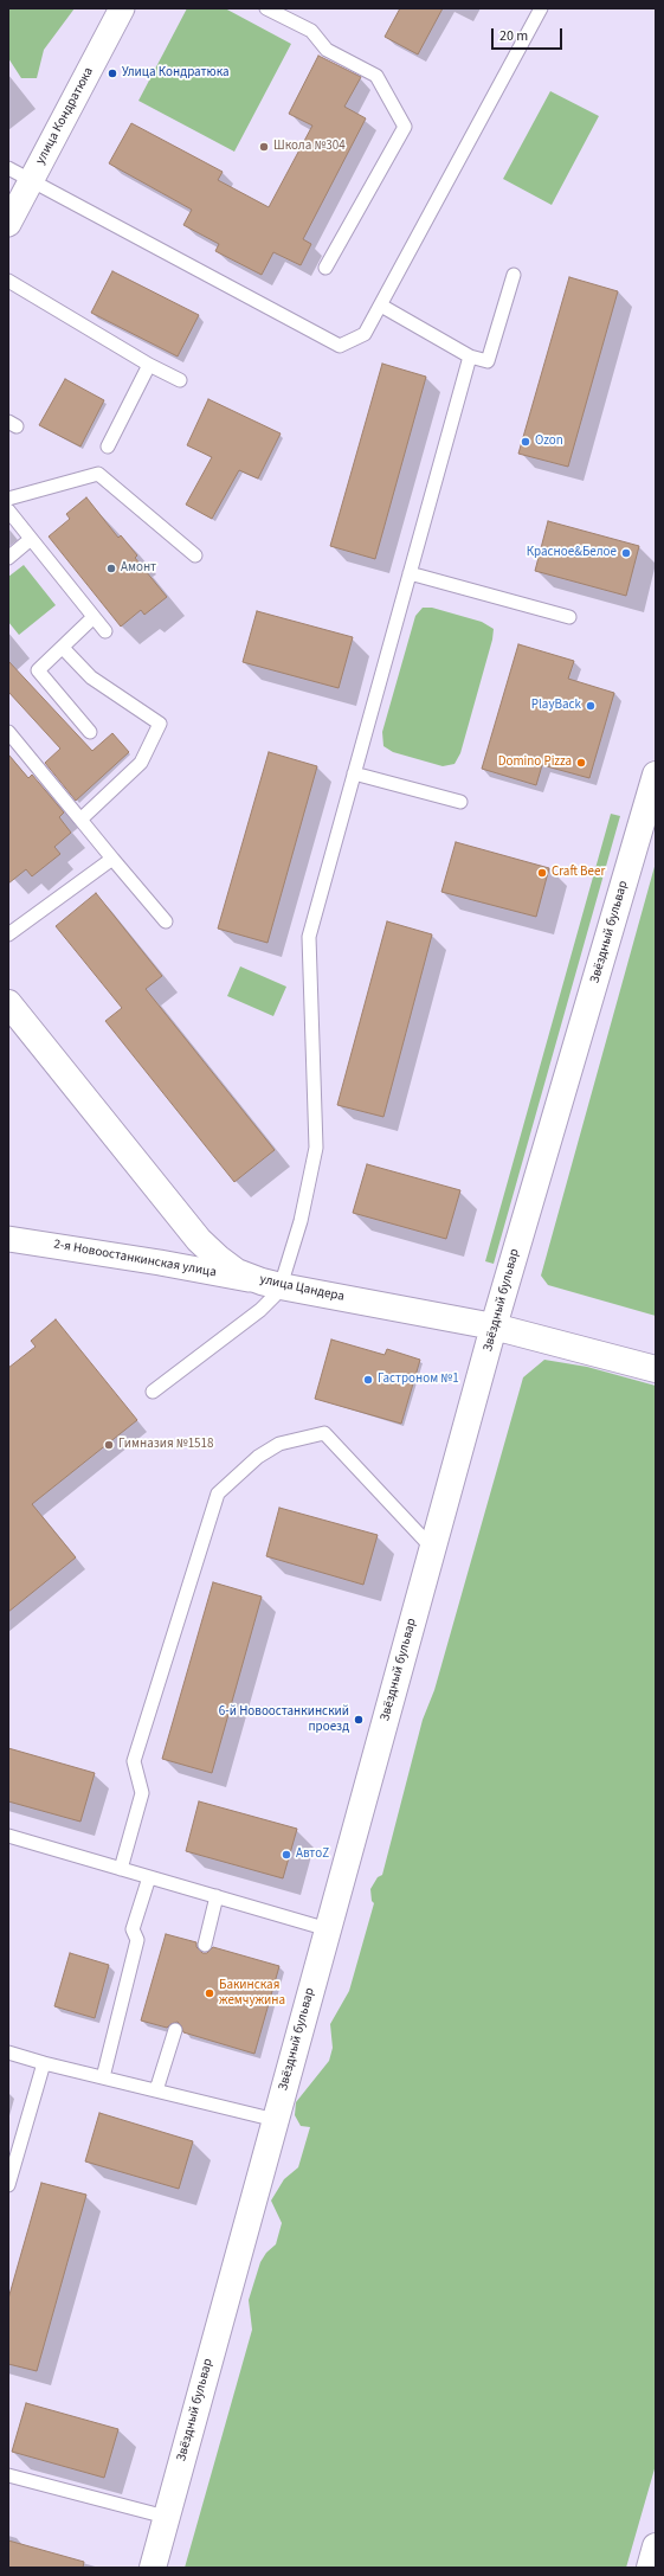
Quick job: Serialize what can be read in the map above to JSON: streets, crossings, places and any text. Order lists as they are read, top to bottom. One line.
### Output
{"streets":{"street":["улица Кондратюка","Звёздный бульвар","2-я Новоостанкинская улица","улица Цандера"]},"crossings":[["Звёздный бульвар","улица Цандера"],["2-я Новоостанкинская улица","улица Цандера"]],"places":["Улица Кондратюка","Школа №304","Ozon","Красное&Белое","Амонт","PlayBack","Domino Pizza","Craft Beer","Гастроном №1","Гимназия №1518","6-й Новоостанкинский проезд","АвтоZ","Бакинская жемчужина"],"scale_bar":"20 m"}
